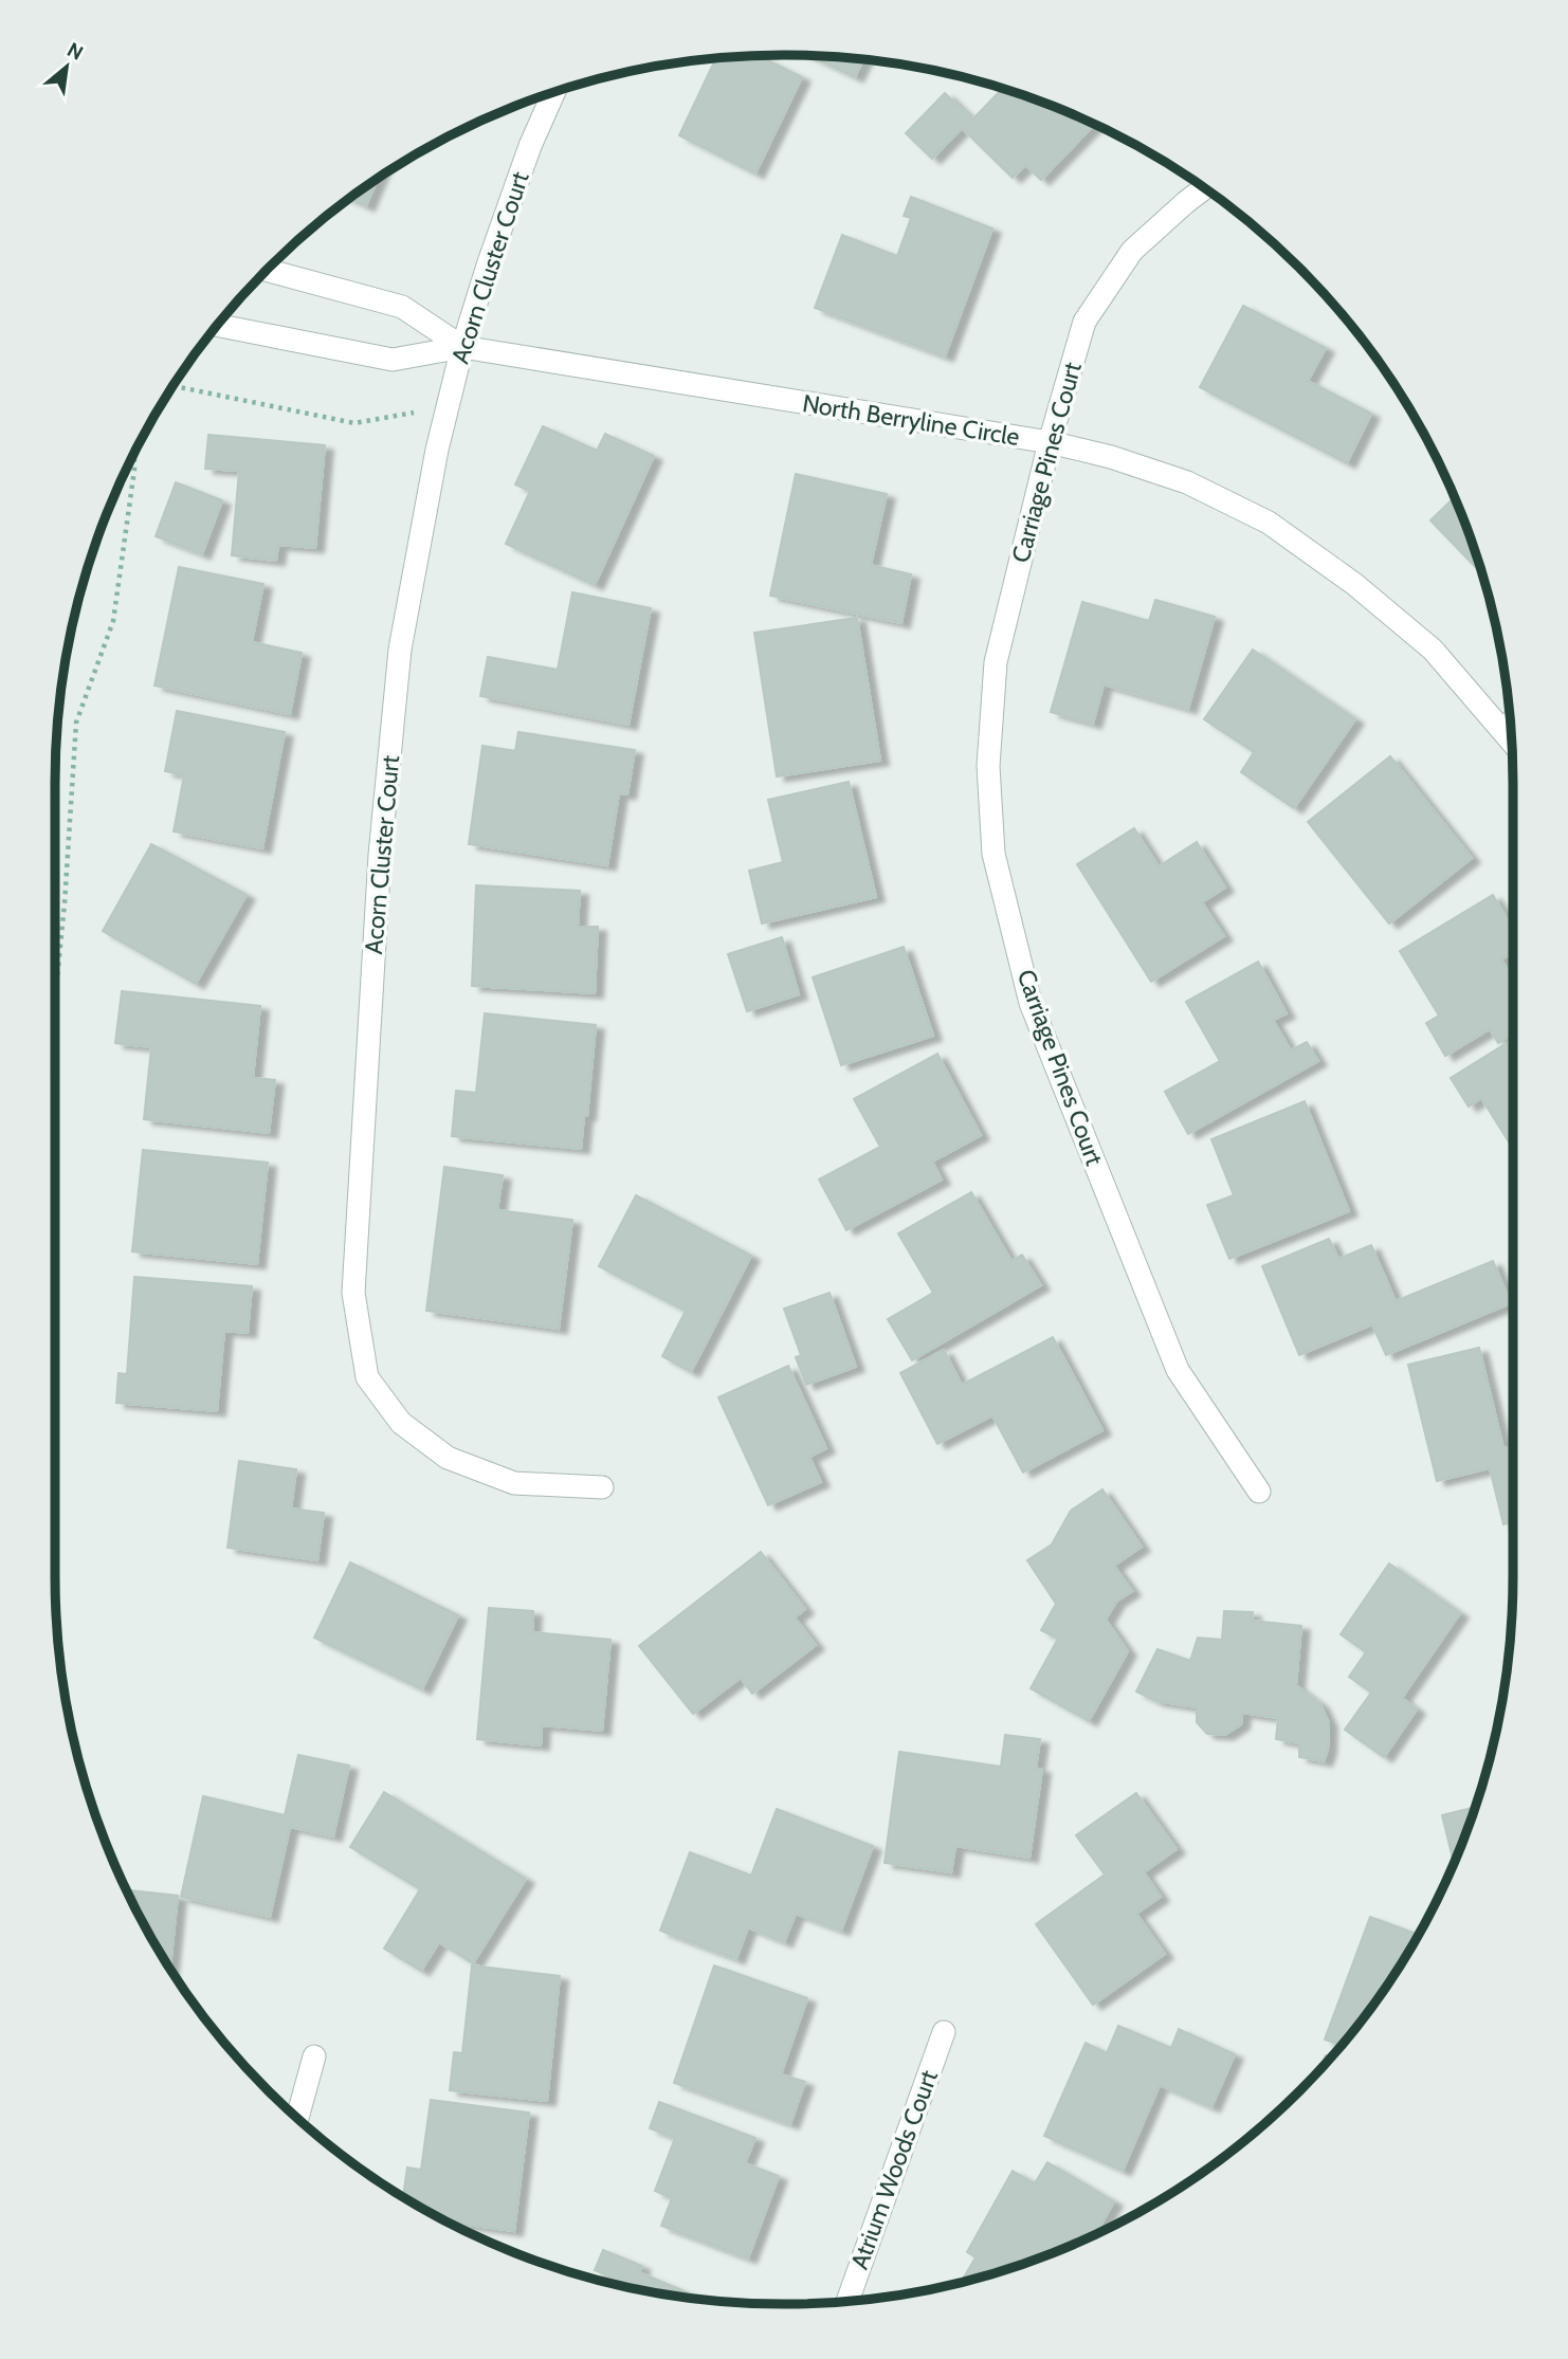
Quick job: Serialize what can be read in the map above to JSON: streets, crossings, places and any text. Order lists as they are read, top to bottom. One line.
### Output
{"streets":{"street":["Acorn Cluster Court","North Berryline Circle","Carriage Pines Court","Atrium Woods Court"]},"crossings":[["Acorn Cluster Court","North Berryline Circle"],["North Berryline Circle","Carriage Pines Court"]],"north":"top right"}
